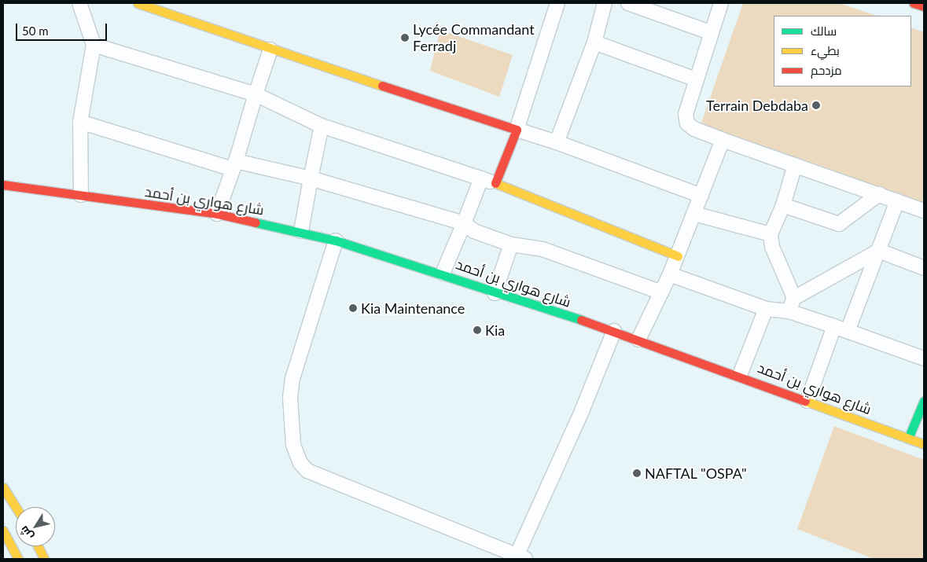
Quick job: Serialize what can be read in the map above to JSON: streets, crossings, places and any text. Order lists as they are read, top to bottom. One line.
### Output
{"streets":{"main road":["شارع هواري بن أحمد"]},"places":["Lycée Commandant Ferradj","Terrain Debdaba","Kia Maintenance","Kia","NAFTAL \"OSPA\""],"legend":["سالك","بطيء","مزدحم"],"scale_bar":"50 m","north":"bottom left"}
